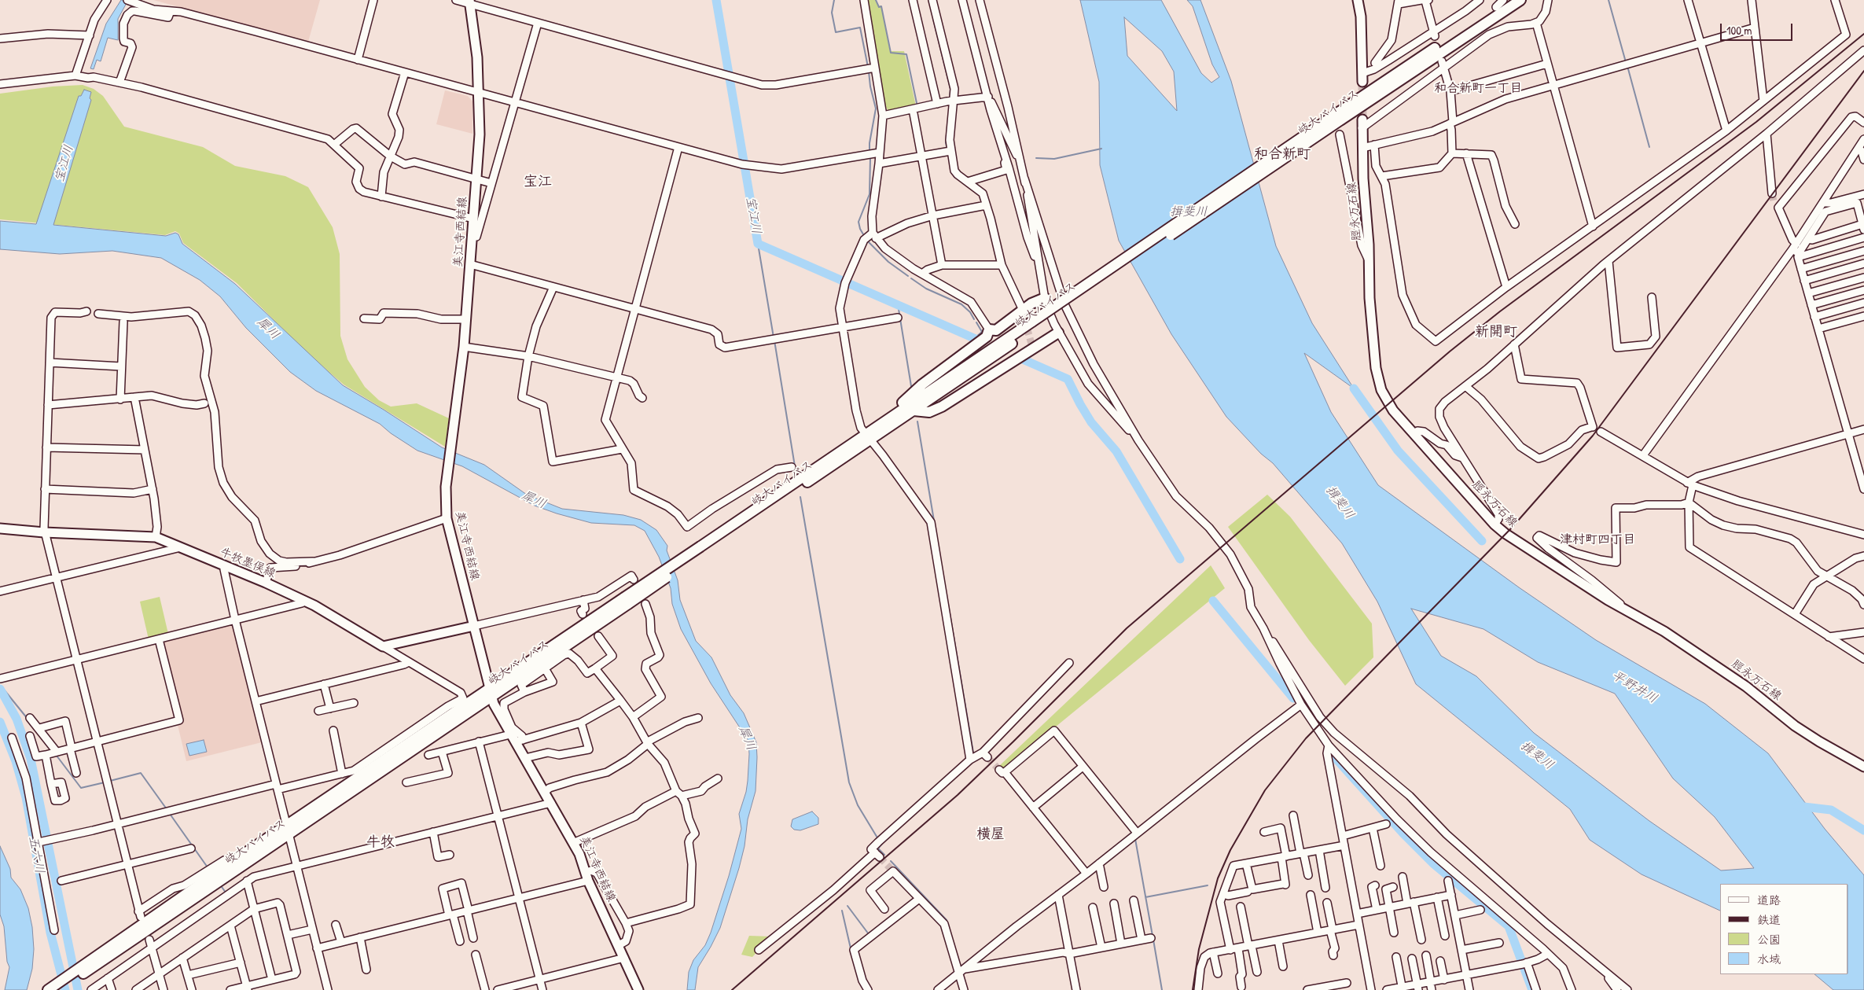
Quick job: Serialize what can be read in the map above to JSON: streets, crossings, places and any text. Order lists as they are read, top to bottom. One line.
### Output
{"streets":{"highway":["岐大バイパス"],"main road":["脛永万石線","美江寺西結線","牛牧墨俣線"]},"crossings":[["岐大バイパス","美江寺西結線"]],"districts":["和合新町一丁目","和合新町","宝江","新開町","津村町四丁目","横屋","牛牧"],"water":["宝江川","揖斐川","犀川","平野井川","五六川"],"legend":["道路","鉄道","公園","水域"],"scale_bar":"100 m"}
